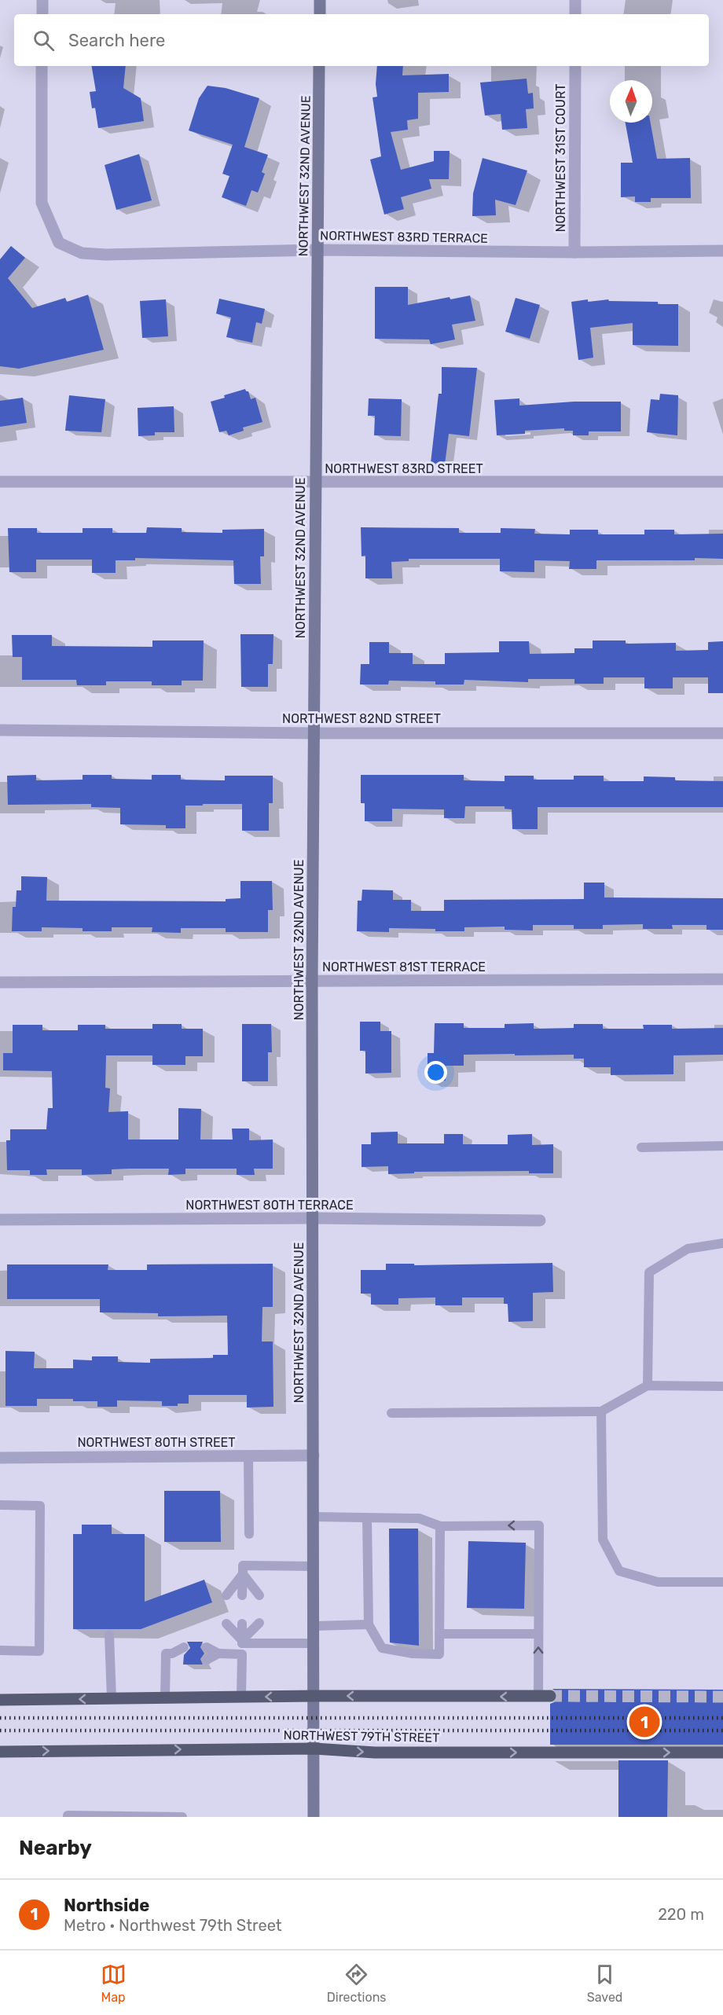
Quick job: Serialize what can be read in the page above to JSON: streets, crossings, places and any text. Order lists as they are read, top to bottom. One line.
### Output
{"streets":{"main road":["NORTHWEST 32ND AVENUE","NORTHWEST 79TH STREET"],"street":["NORTHWEST 31ST COURT","NORTHWEST 83RD TERRACE","NORTHWEST 83RD STREET","NORTHWEST 82ND STREET","NORTHWEST 81ST TERRACE","NORTHWEST 80TH TERRACE","NORTHWEST 80TH STREET"]},"crossings":[["NORTHWEST 31ST COURT","NORTHWEST 83RD TERRACE"],["NORTHWEST 32ND AVENUE","NORTHWEST 83RD TERRACE"],["NORTHWEST 32ND AVENUE","NORTHWEST 83RD STREET"],["NORTHWEST 32ND AVENUE","NORTHWEST 82ND STREET"],["NORTHWEST 32ND AVENUE","NORTHWEST 81ST TERRACE"],["NORTHWEST 32ND AVENUE","NORTHWEST 80TH TERRACE"],["NORTHWEST 32ND AVENUE","NORTHWEST 80TH STREET"],["NORTHWEST 32ND AVENUE","NORTHWEST 79TH STREET"]],"north":"top","page":{"search":"Search here","pins":"1","heading":"Nearby","list":[{"mark":"1","name":"Northside","note":"Metro · Northwest 79th Street","value":"220 m"}],"nav":["Map","Directions","Saved"]}}
